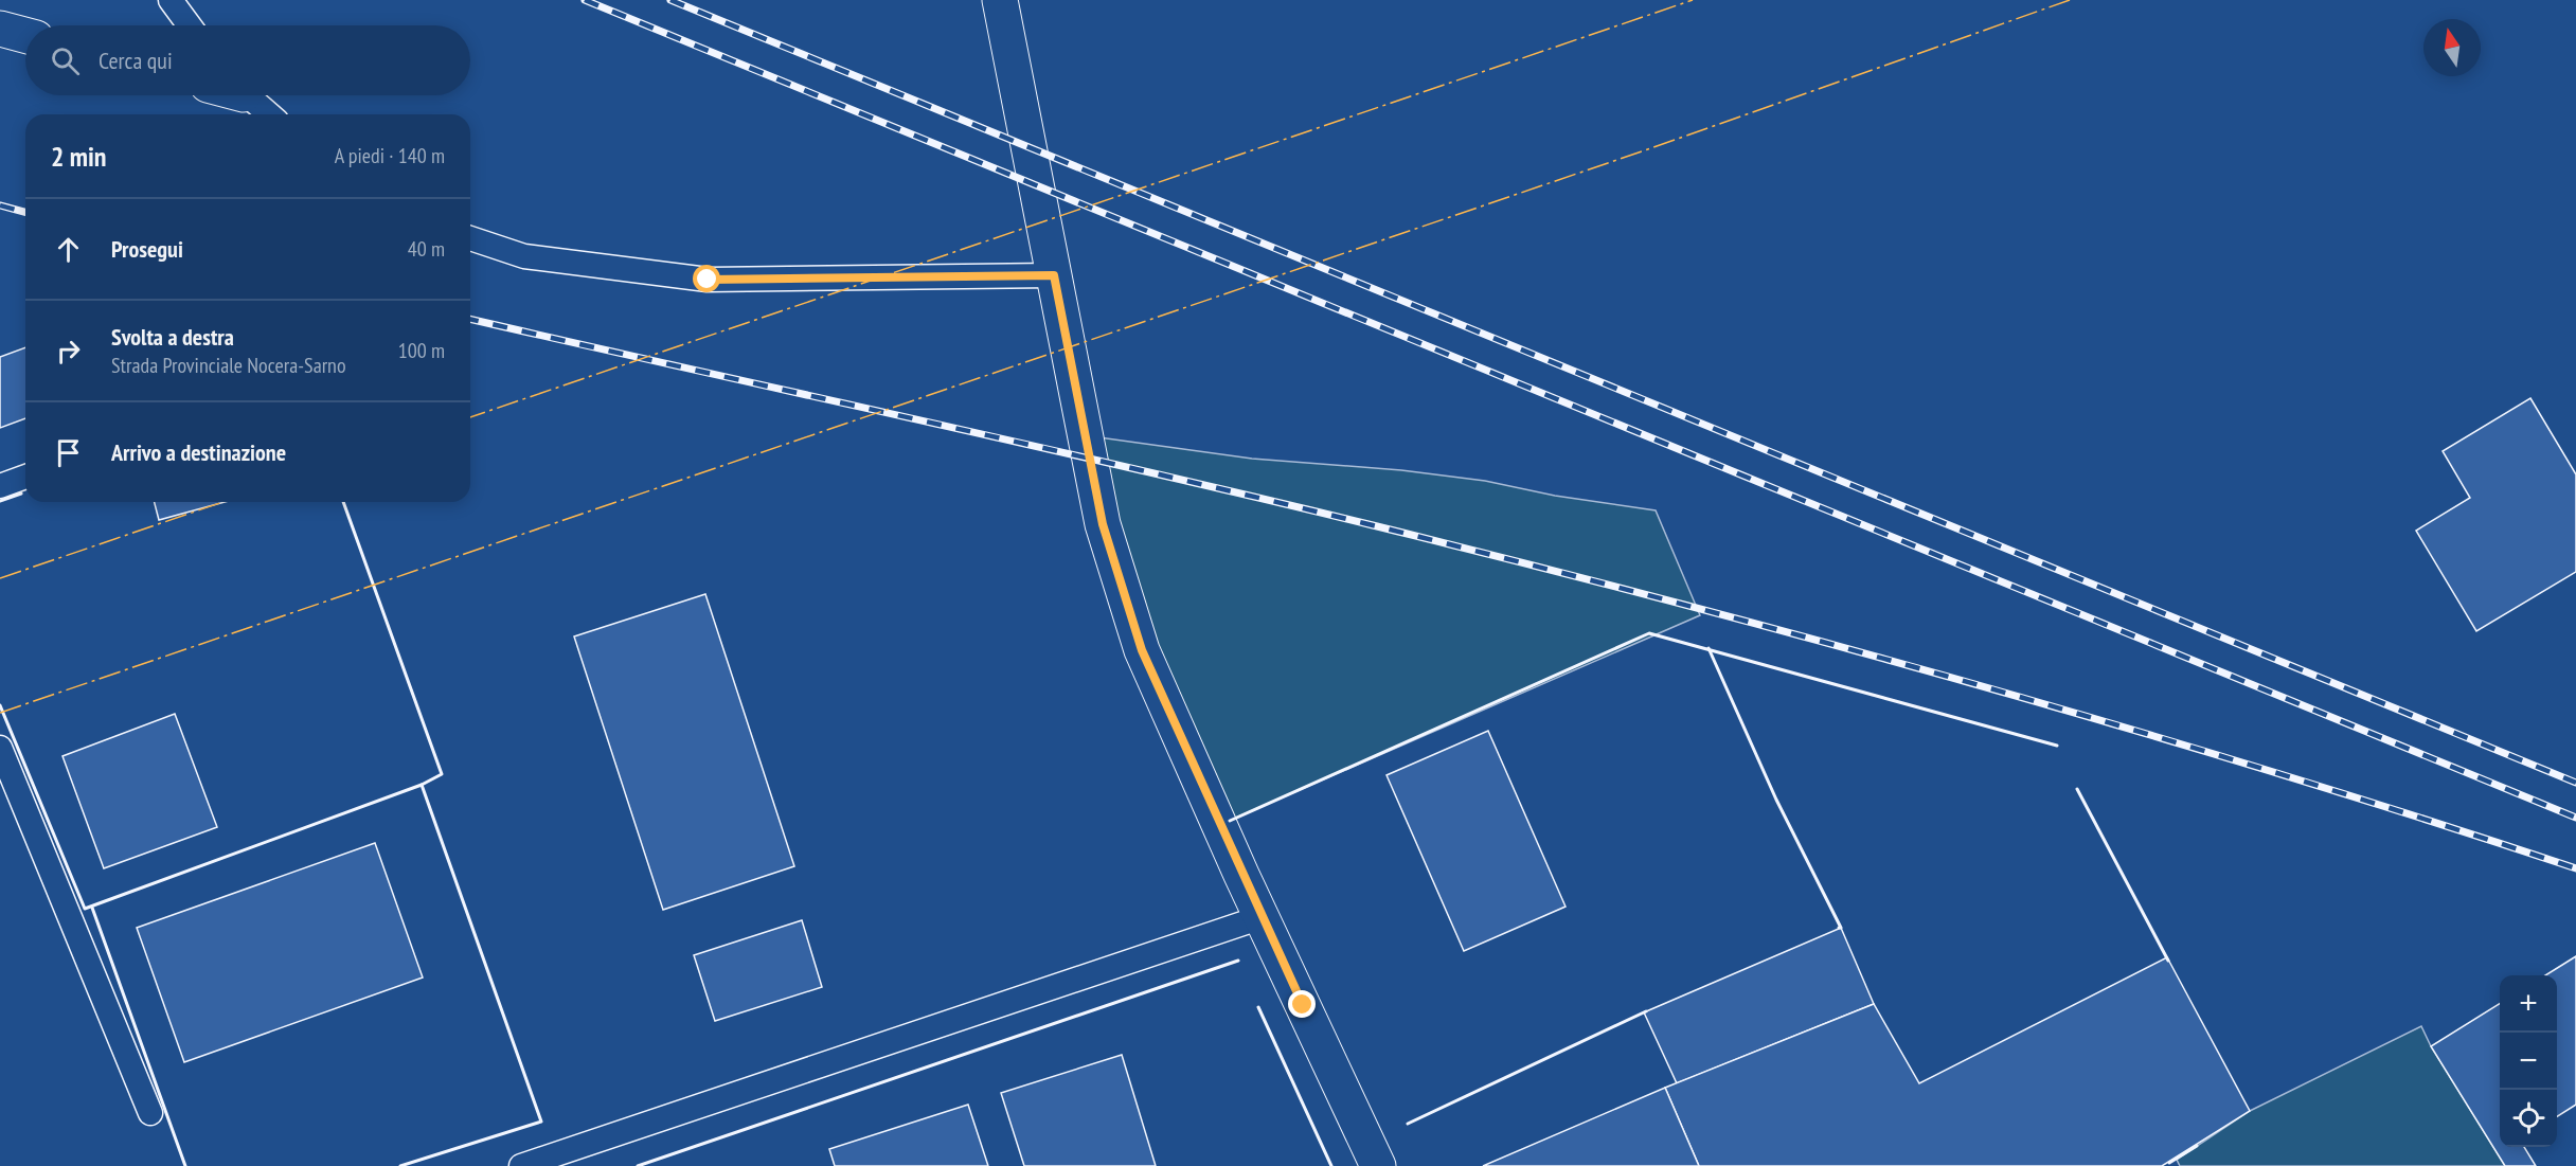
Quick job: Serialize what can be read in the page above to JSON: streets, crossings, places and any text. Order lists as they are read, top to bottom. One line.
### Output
{"north":"top","page":{"search":"Cerca qui","heading":["2 min","A piedi · 140 m"],"list":[["Prosegui","40 m"],["Svolta a destra","Strada Provinciale Nocera-Sarno","100 m"],"Arrivo a destinazione"],"map_buttons":["+","−"]}}
